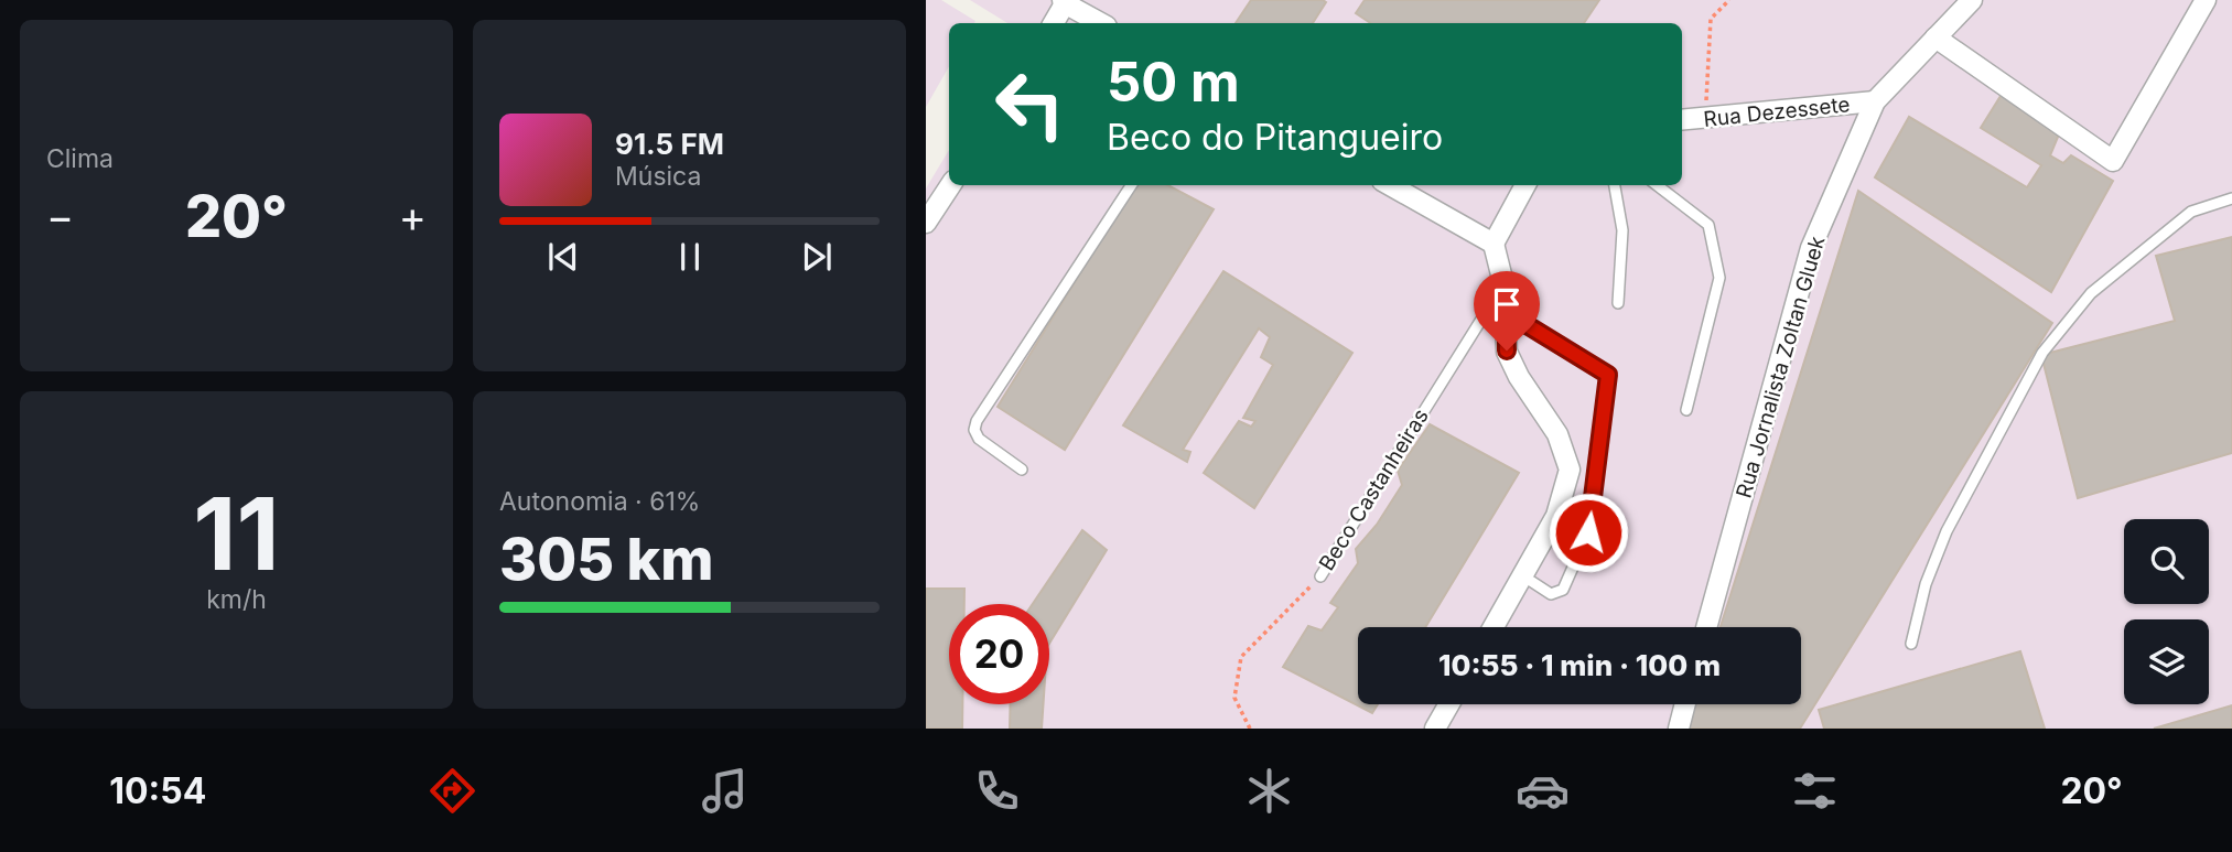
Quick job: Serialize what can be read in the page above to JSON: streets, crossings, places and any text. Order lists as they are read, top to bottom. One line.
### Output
{"streets":{"street":["Rua Dezessete","Rua Jornalista Zoltan Gluek"],"lane":["Beco Castanheiras"]},"crossings":[["Rua Dezessete","Rua Jornalista Zoltan Gluek"]],"page":{"tile":["Clima",["11","km/h"],["Autonomia · 61%","305 km"]],"turn":["50 m","Beco do Pitangueiro"],"song":["91.5 FM","Música"],"heat":["−","20°","+"],"limit":"20","trip":"10:55 · 1 min · 100 m","tabs":["10:54","20°"]}}
